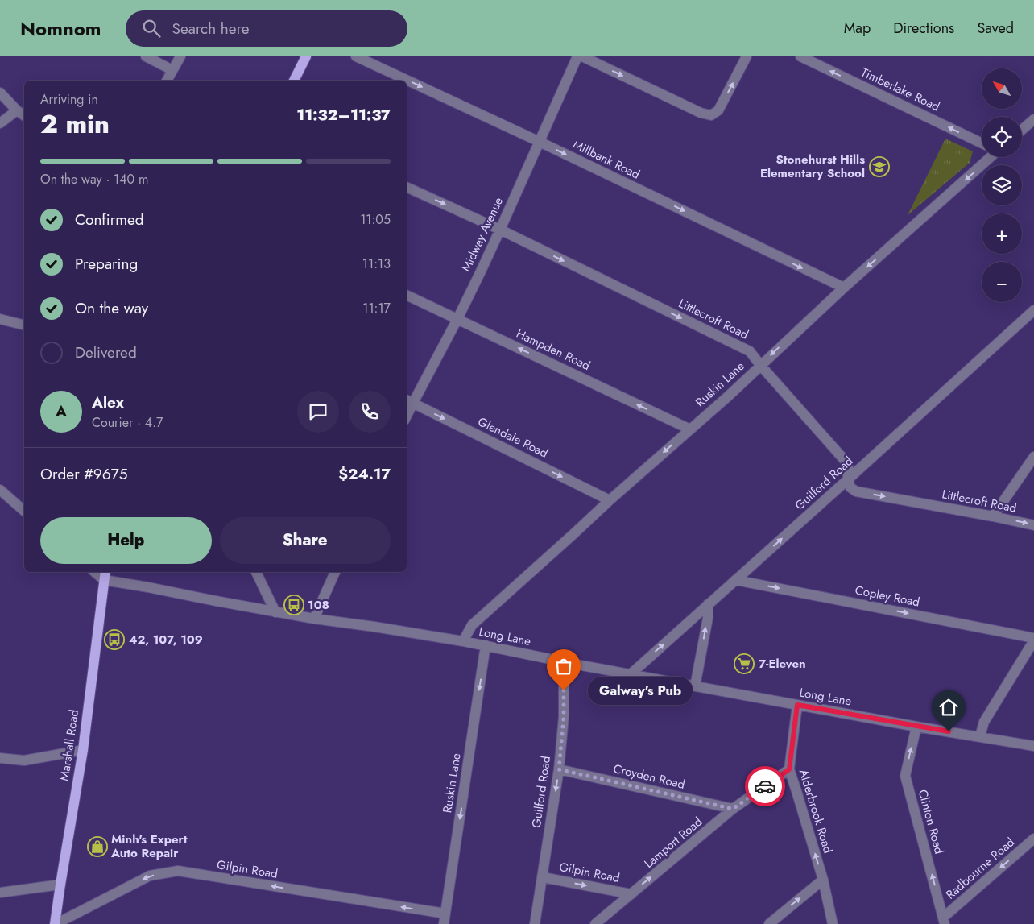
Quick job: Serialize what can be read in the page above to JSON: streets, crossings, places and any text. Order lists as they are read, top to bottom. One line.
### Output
{"streets":{"main road":["Marshall Road"],"street":["Timberlake Road","Millbank Road","Midway Avenue","Littlecroft Road","Hampden Road","Ruskin Lane","Glendale Road","Guilford Road","Copley Road","Long Lane","Croyden Road","Alderbrook Road","Clinton Road","Lamport Road","Radbourne Road","Gilpin Road"]},"crossings":[["Millbank Road","Midway Avenue"],["Millbank Road","Ruskin Lane"],["Midway Avenue","Littlecroft Road"],["Midway Avenue","Hampden Road"],["Midway Avenue","Glendale Road"],["Littlecroft Road","Ruskin Lane"],["Littlecroft Road","Guilford Road"],["Hampden Road","Ruskin Lane"],["Ruskin Lane","Glendale Road"],["Ruskin Lane","Long Lane"],["Ruskin Lane","Gilpin Road"],["Guilford Road","Copley Road"],["Guilford Road","Long Lane"],["Guilford Road","Croyden Road"],["Guilford Road","Gilpin Road"],["Long Lane","Marshall Road"],["Long Lane","Alderbrook Road"],["Long Lane","Clinton Road"],["Marshall Road","Gilpin Road"],["Croyden Road","Lamport Road"],["Alderbrook Road","Lamport Road"],["Clinton Road","Radbourne Road"],["Lamport Road","Gilpin Road"]],"one_way":["Timberlake Road","Millbank Road","Littlecroft Road","Hampden Road","Ruskin Lane","Glendale Road","Copley Road","Alderbrook Road","Clinton Road","Lamport Road","Radbourne Road"],"places":{"school or university":["Stonehurst Hills Elementary School"],"bus stop":["108","42, 107, 109"],"supermarket":["7-Eleven"],"other":["Galway's Pub"],"shop":["Minh's Expert Auto Repair"]},"north":"top left","page":{"header":"Nomnom","search":"Search here","nav":["Map","Directions","Saved"],"map_buttons":["+","−"],"heading":["2 min","Arriving in","11:32–11:37"],"panel":["Alex","Courier · 4.7","Order #9675","$24.17"],"bar":"On the way · 140 m","list":[["Confirmed","11:05"],["Preparing","11:13"],["On the way","11:17"],"Delivered"],"round":"A","buttons":["Help","Share"],"bubble":"Galway's Pub"}}
